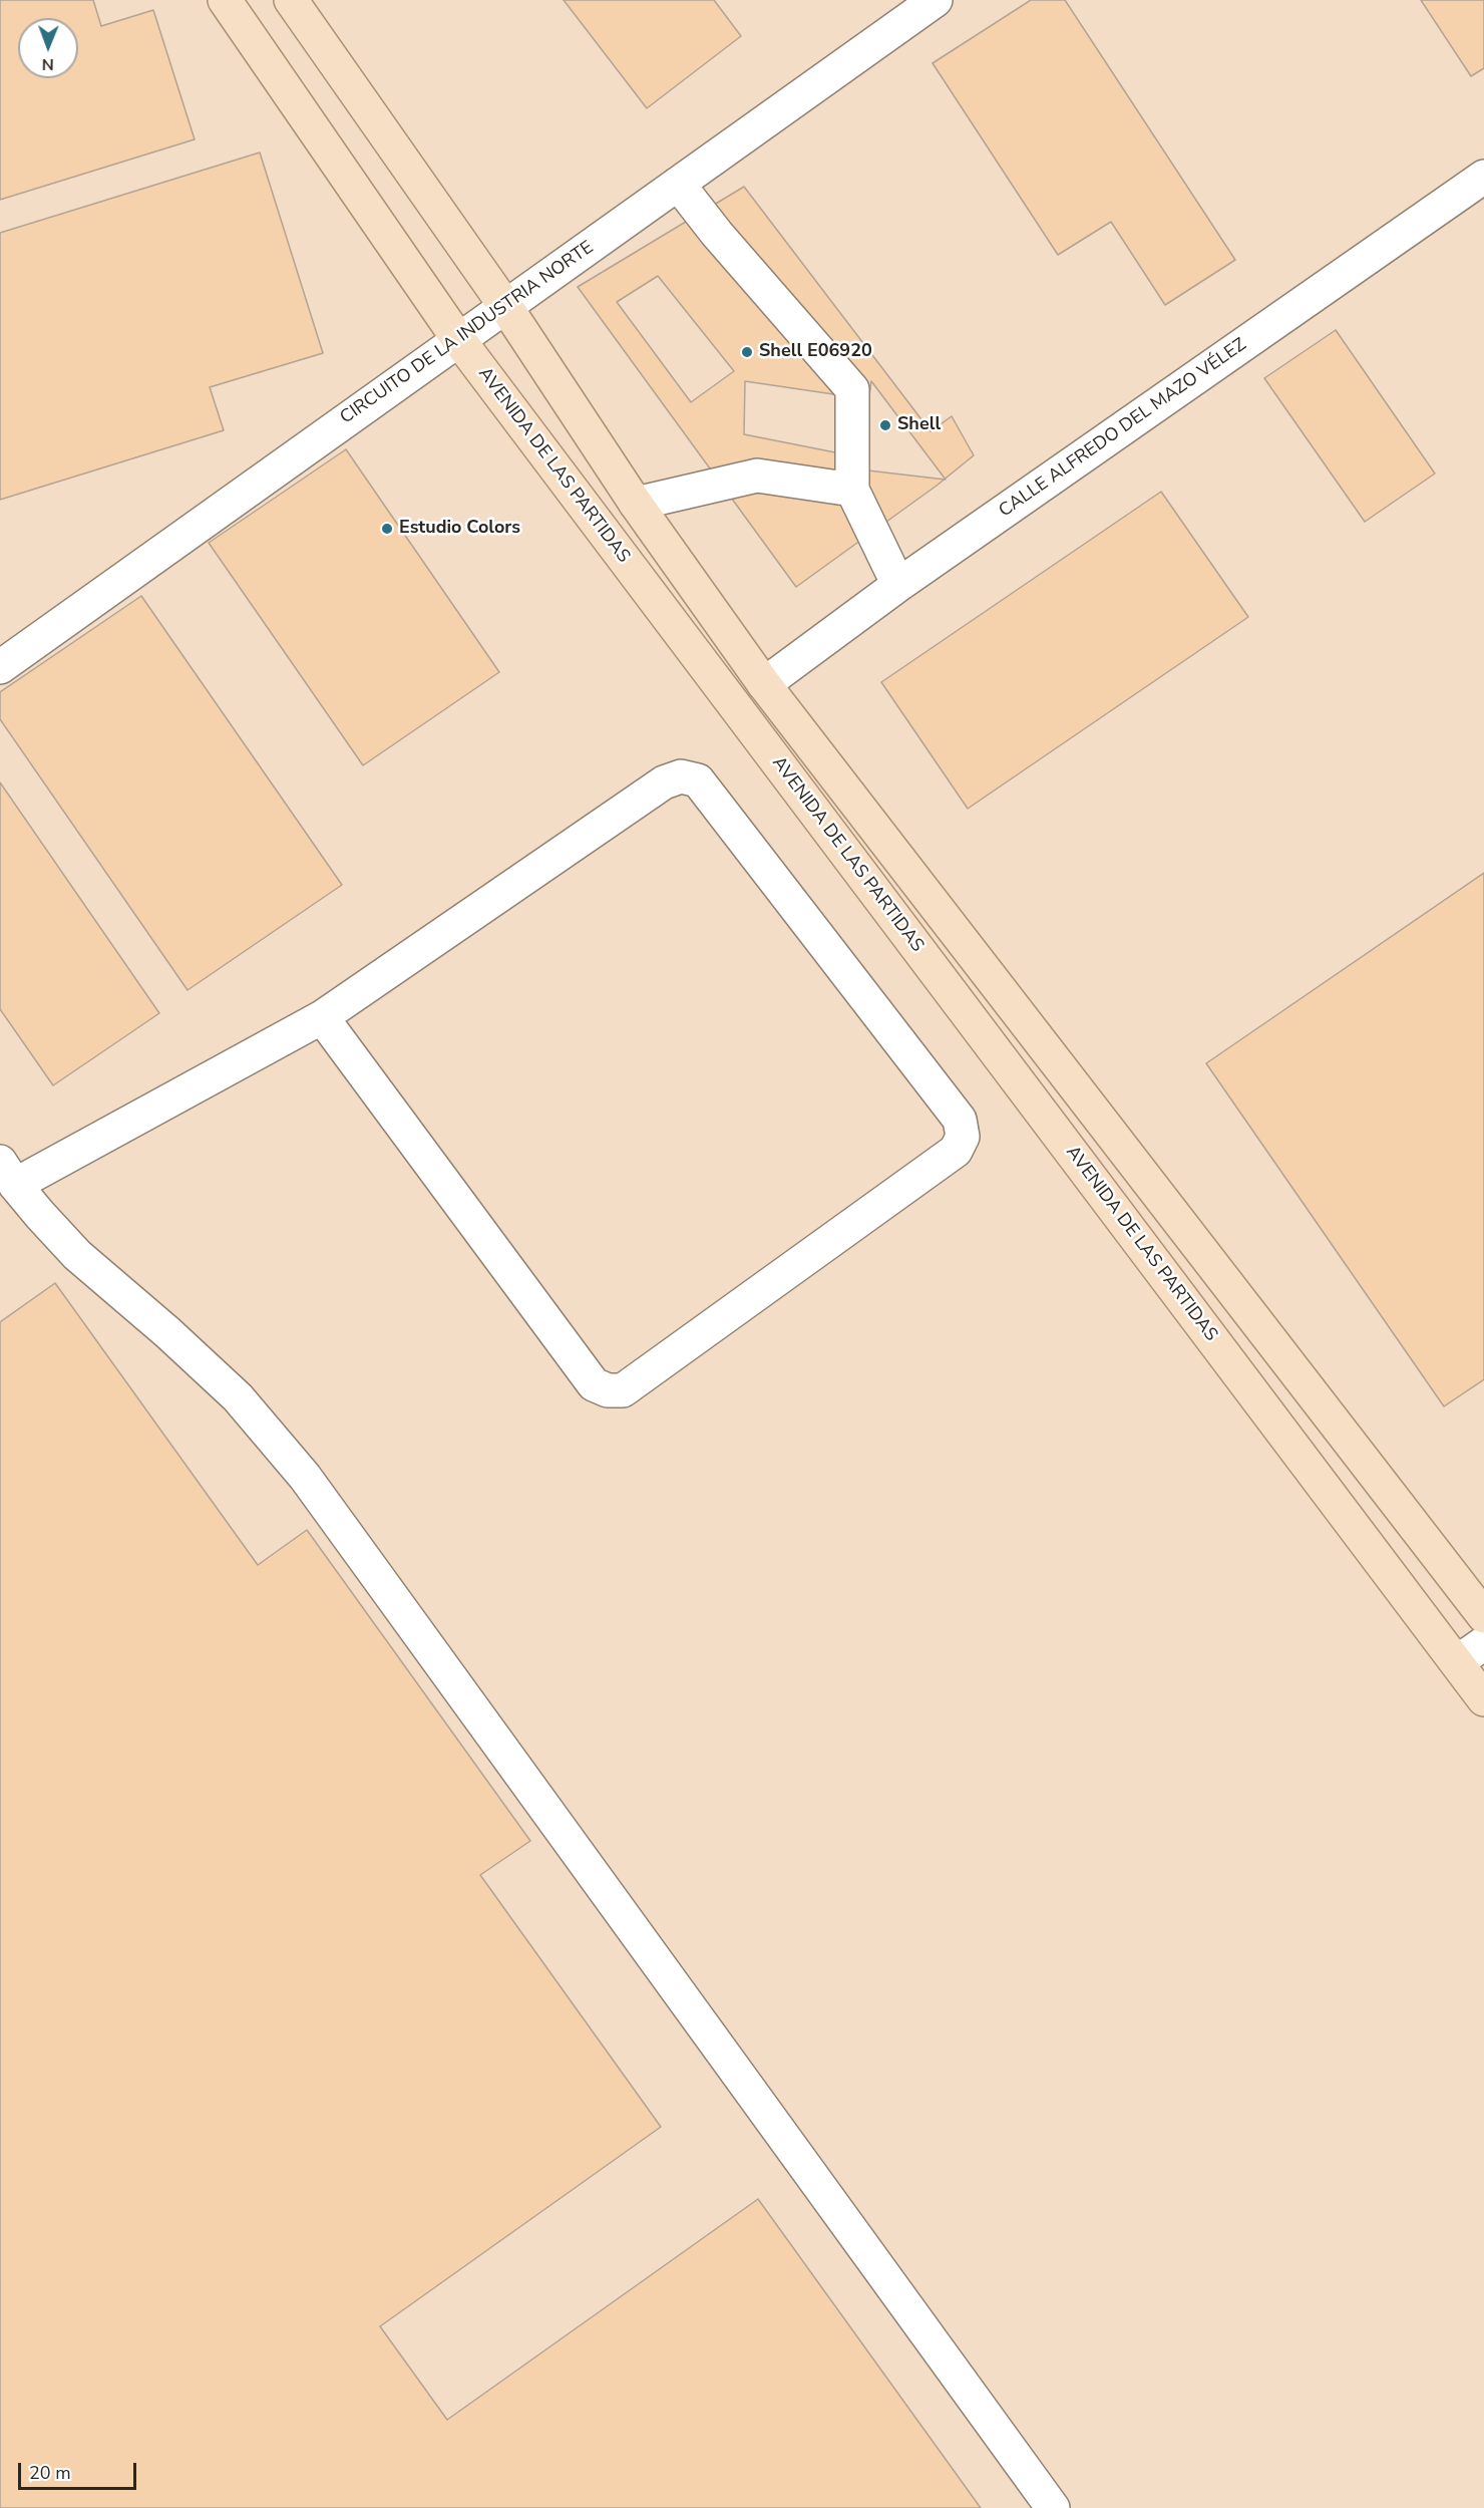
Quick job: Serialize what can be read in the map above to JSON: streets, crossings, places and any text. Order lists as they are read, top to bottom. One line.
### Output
{"streets":{"main road":["AVENIDA DE LAS PARTIDAS"],"street":["CIRCUITO DE LA INDUSTRIA NORTE","CALLE ALFREDO DEL MAZO VÉLEZ"]},"crossings":[["CIRCUITO DE LA INDUSTRIA NORTE","AVENIDA DE LAS PARTIDAS"],["CALLE ALFREDO DEL MAZO VÉLEZ","AVENIDA DE LAS PARTIDAS"]],"places":["Shell E06920","Shell","Estudio Colors"],"scale_bar":"20 m","north":"bottom"}
